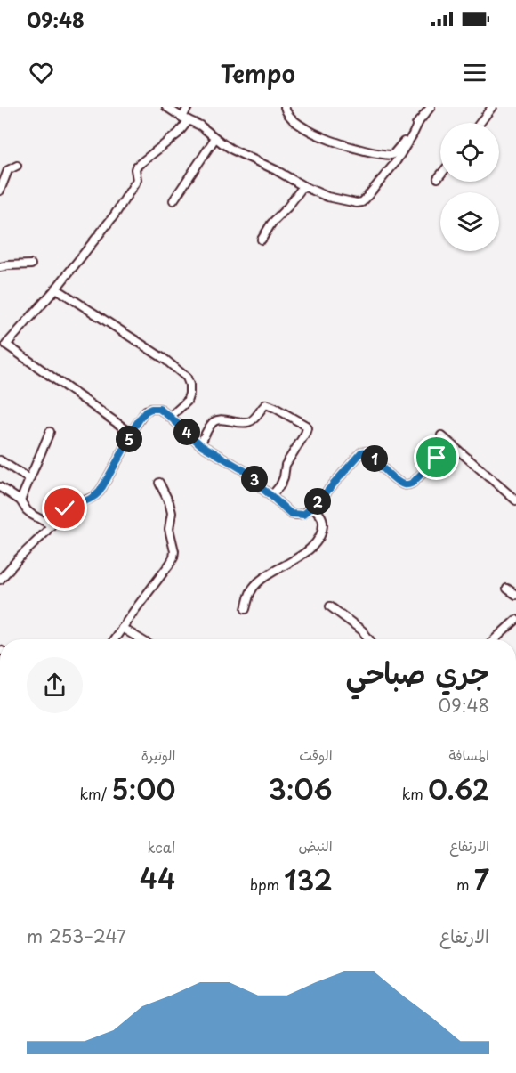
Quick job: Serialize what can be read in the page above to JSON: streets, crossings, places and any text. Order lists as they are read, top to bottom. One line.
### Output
{"page":{"status":"09:48","header":"Tempo","pins":["4","5","1","3","2"],"heading":["جري صباحي","09:48"],"stats":[["المسافة","0.62 km"],["الوقت","3:06"],["الوتيرة","5:00 /km"],["الارتفاع","7 m"],["النبض","132 bpm"],["kcal","44"]],"chart":["الارتفاع","247–253 m"]}}
